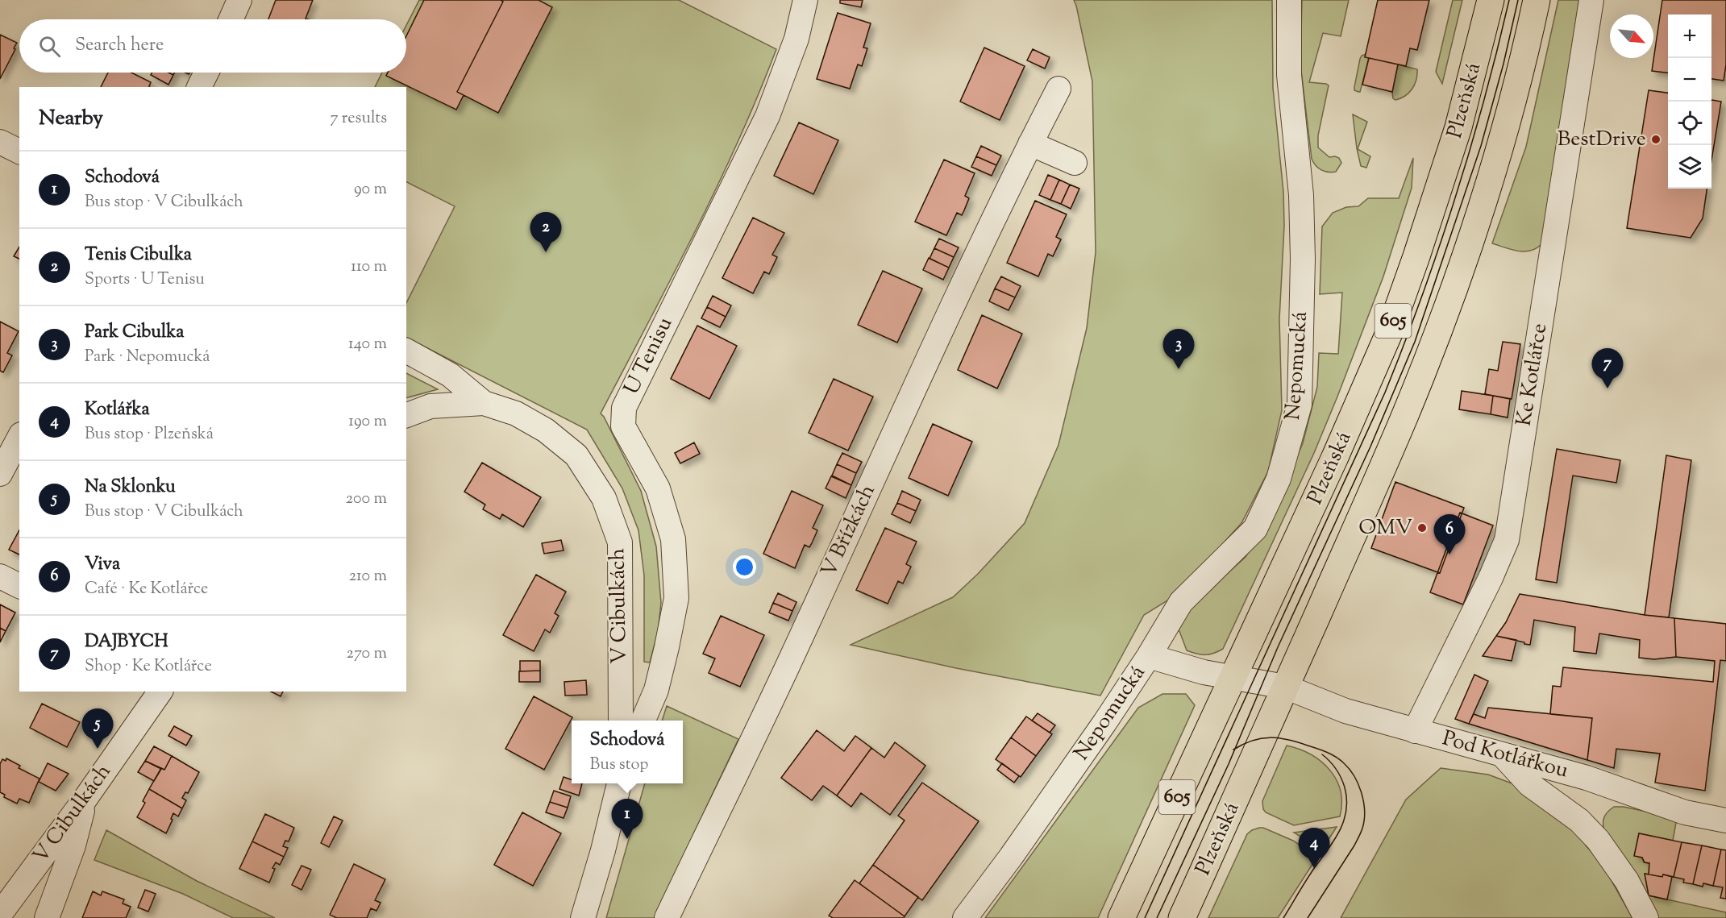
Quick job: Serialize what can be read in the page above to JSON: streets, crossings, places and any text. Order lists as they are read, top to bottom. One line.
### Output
{"streets":{"main road":["Plzeňská","605"],"street":["U Tenisu","Nepomucká","Ke Kotlářce","V Břízkách","V Cibulkách","Pod Kotlářkou"]},"crossings":[["Plzeňská","Pod Kotlářkou"],["Nepomucká","Pod Kotlářkou"],["Ke Kotlářce","Pod Kotlářkou"]],"places":["BestDrive","OMV"],"north":"bottom right","page":{"map_buttons":["+","−"],"search":"Search here","heading":["Nearby","7 results"],"list":[{"mark":"1","name":"Schodová","note":"Bus stop · V Cibulkách","value":"90 m"},{"mark":"2","name":"Tenis Cibulka","note":"Sports · U Tenisu","value":"110 m"},{"mark":"3","name":"Park Cibulka","note":"Park · Nepomucká","value":"140 m"},{"mark":"4","name":"Kotlářka","note":"Bus stop · Plzeňská","value":"190 m"},{"mark":"5","name":"Na Sklonku","note":"Bus stop · V Cibulkách","value":"200 m"},{"mark":"6","name":"Viva","note":"Café · Ke Kotlářce","value":"210 m"},{"mark":"7","name":"DAJBYCH","note":"Shop · Ke Kotlářce","value":"270 m"}],"pins":["2","3","7","6","5","1","4"],"popup":["Schodová","Bus stop"]}}
